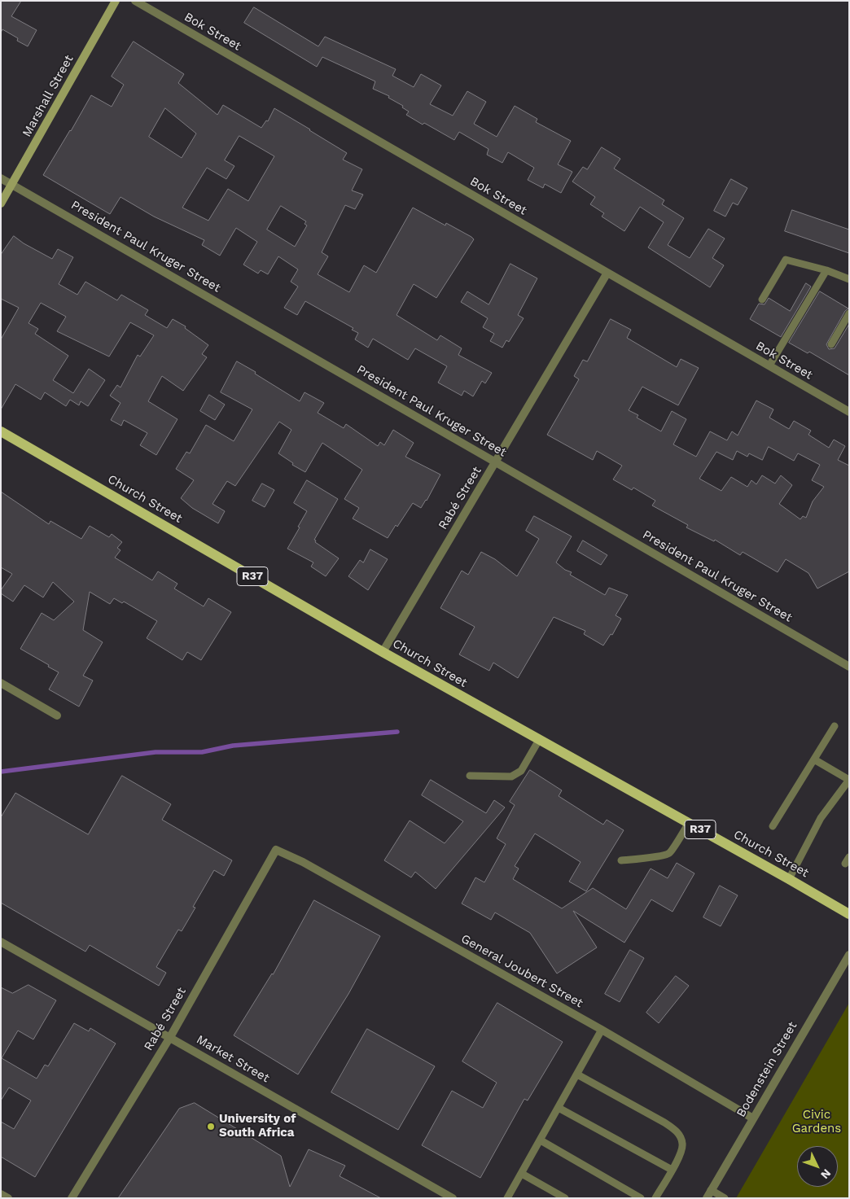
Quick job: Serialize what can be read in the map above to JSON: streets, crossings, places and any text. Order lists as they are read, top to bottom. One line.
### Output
{"streets":{"main road":["Church Street","R37"],"street":["Bok Street","Marshall Street","President Paul Kruger Street","Rabé Street","General Joubert Street","Market Street","Bodenstein Street"]},"crossings":[["Bok Street","Rabé Street"],["Marshall Street","President Paul Kruger Street"],["President Paul Kruger Street","Rabé Street"],["Rabé Street","Church Street"],["Rabé Street","General Joubert Street"],["Rabé Street","Market Street"],["General Joubert Street","Bodenstein Street"]],"parks":["Civic Gardens"],"places":["University of South Africa"],"north":"bottom right"}
